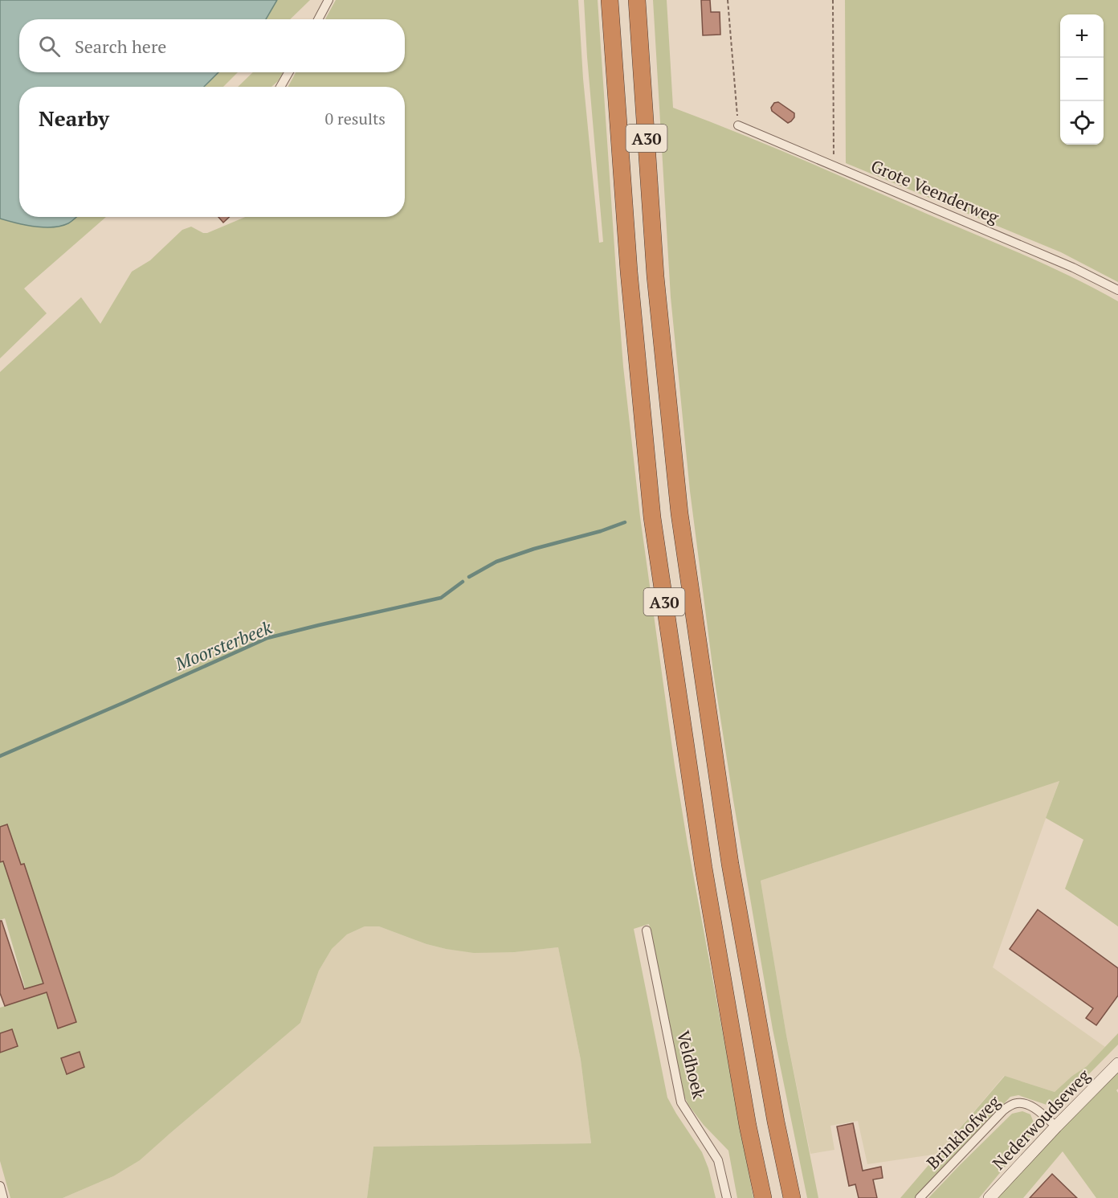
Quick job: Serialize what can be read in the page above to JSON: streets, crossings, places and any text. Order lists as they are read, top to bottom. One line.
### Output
{"streets":{"highway":["A30"],"street":["Grote Veenderweg","Veldhoek","Nederwoudseweg","Brinkhofweg"]},"crossings":[["Nederwoudseweg","Brinkhofweg"]],"water":["Moorsterbeek"],"page":{"map_buttons":["+","−"],"search":"Search here","heading":["Nearby","0 results"]}}
